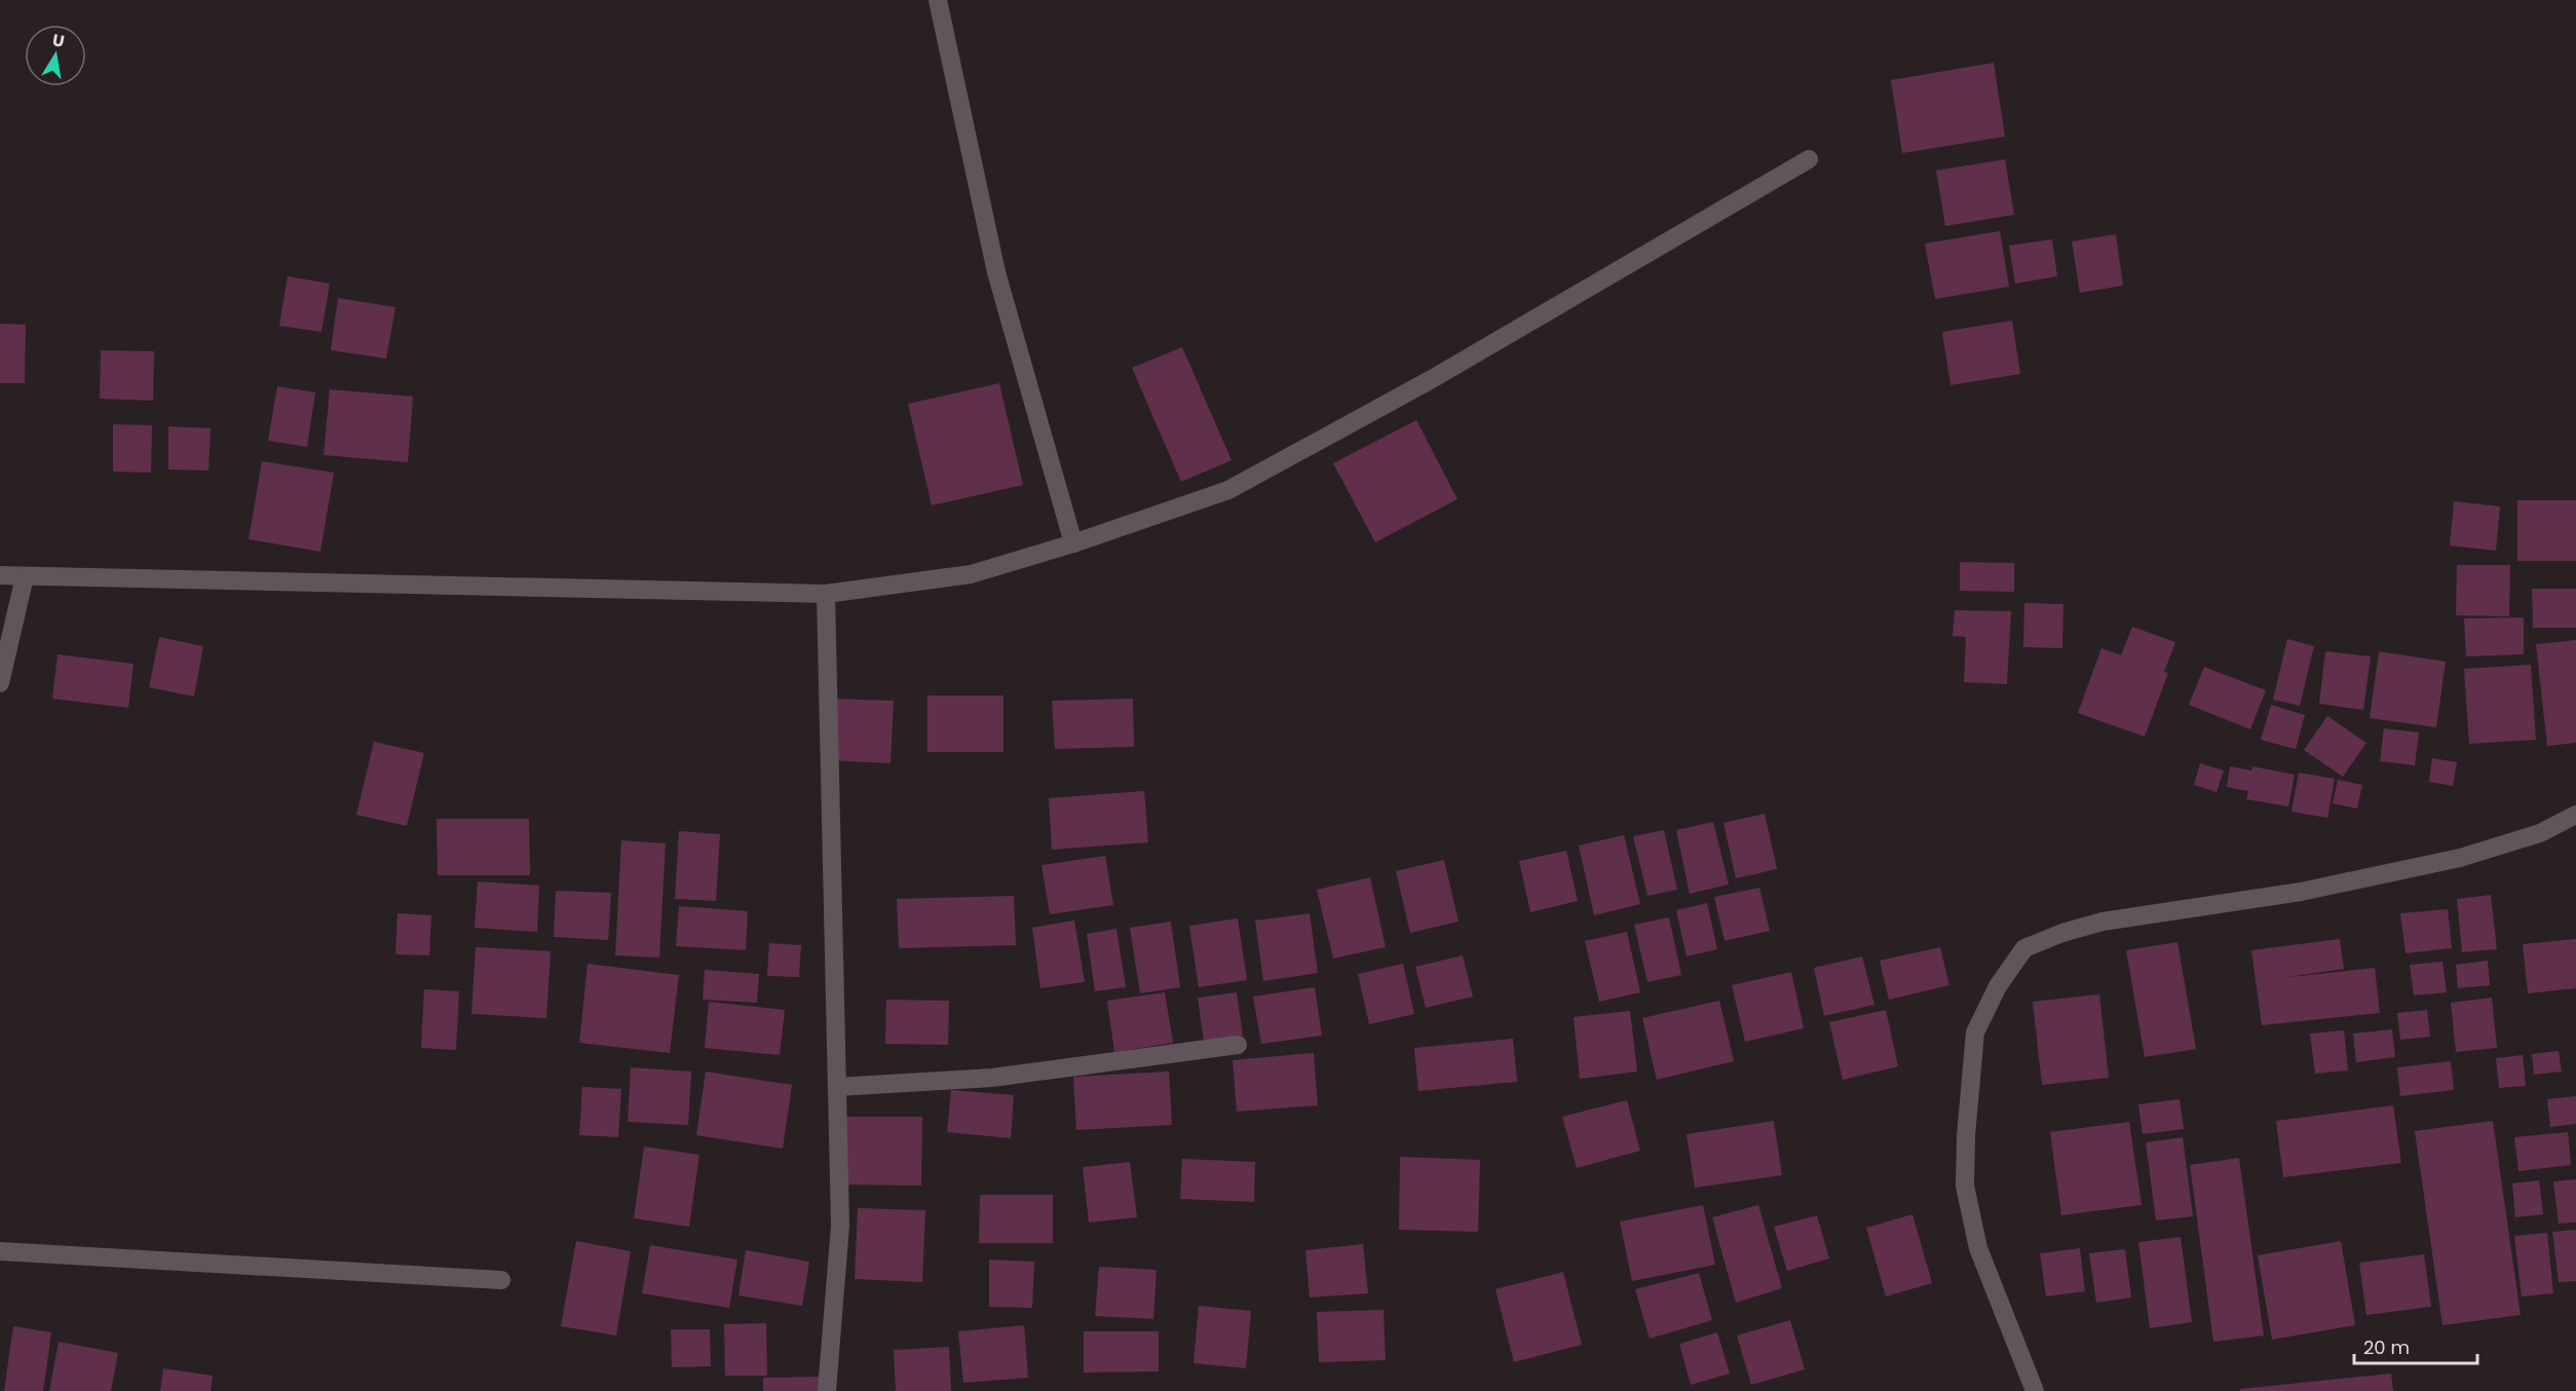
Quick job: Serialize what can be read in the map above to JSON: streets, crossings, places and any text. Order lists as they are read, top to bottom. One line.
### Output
{"scale_bar":"20 m","north":"top"}
